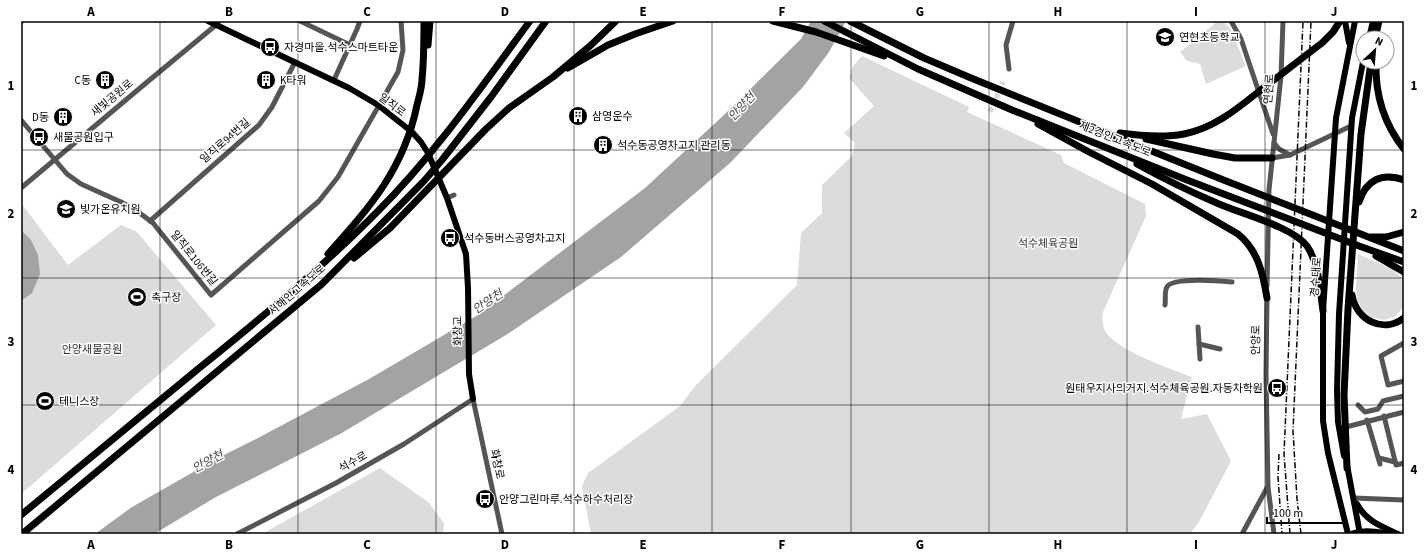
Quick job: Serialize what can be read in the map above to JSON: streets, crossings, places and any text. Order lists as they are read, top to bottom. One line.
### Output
{"streets":{"highway":["제2경인고속도로","서해안고속도로"],"main road":["일직로","경수대로","화창교"],"street":["연현로","새빛공원로","일직로94번길","일직로106번길","안양로","석수로","화창로"]},"crossings":[["연현로","안양로"],["새빛공원로","일직로"],["새빛공원로","일직로106번길"],["일직로","일직로94번길"],["일직로","일직로106번길"],["일직로","화창교"],["일직로94번길","일직로106번길"],["화창교","석수로"],["화창교","화창로"],["석수로","화창로"]],"water":["안양천"],"parks":["석수체육공원","안양새물공원"],"places":{"school or university":["연현초등학교","빛가온유치원"],"bus stop":["자경마을.석수스마트타운","새물공원입구","석수동버스공영차고지","원태우지사의거지.석수체육공원.자동차학원","안양그린마루.석수하수처리장"],"building":["C동","K타워","삼영운수","D동","석수동공영차고지 관리동"],"sports":["축구장","테니스장"]},"scale_bar":"100 m","north":"top right","grid":{"columns":["A","B","C","D","E","F","G","H","I","J"],"rows":["1","2","3","4"]}}
